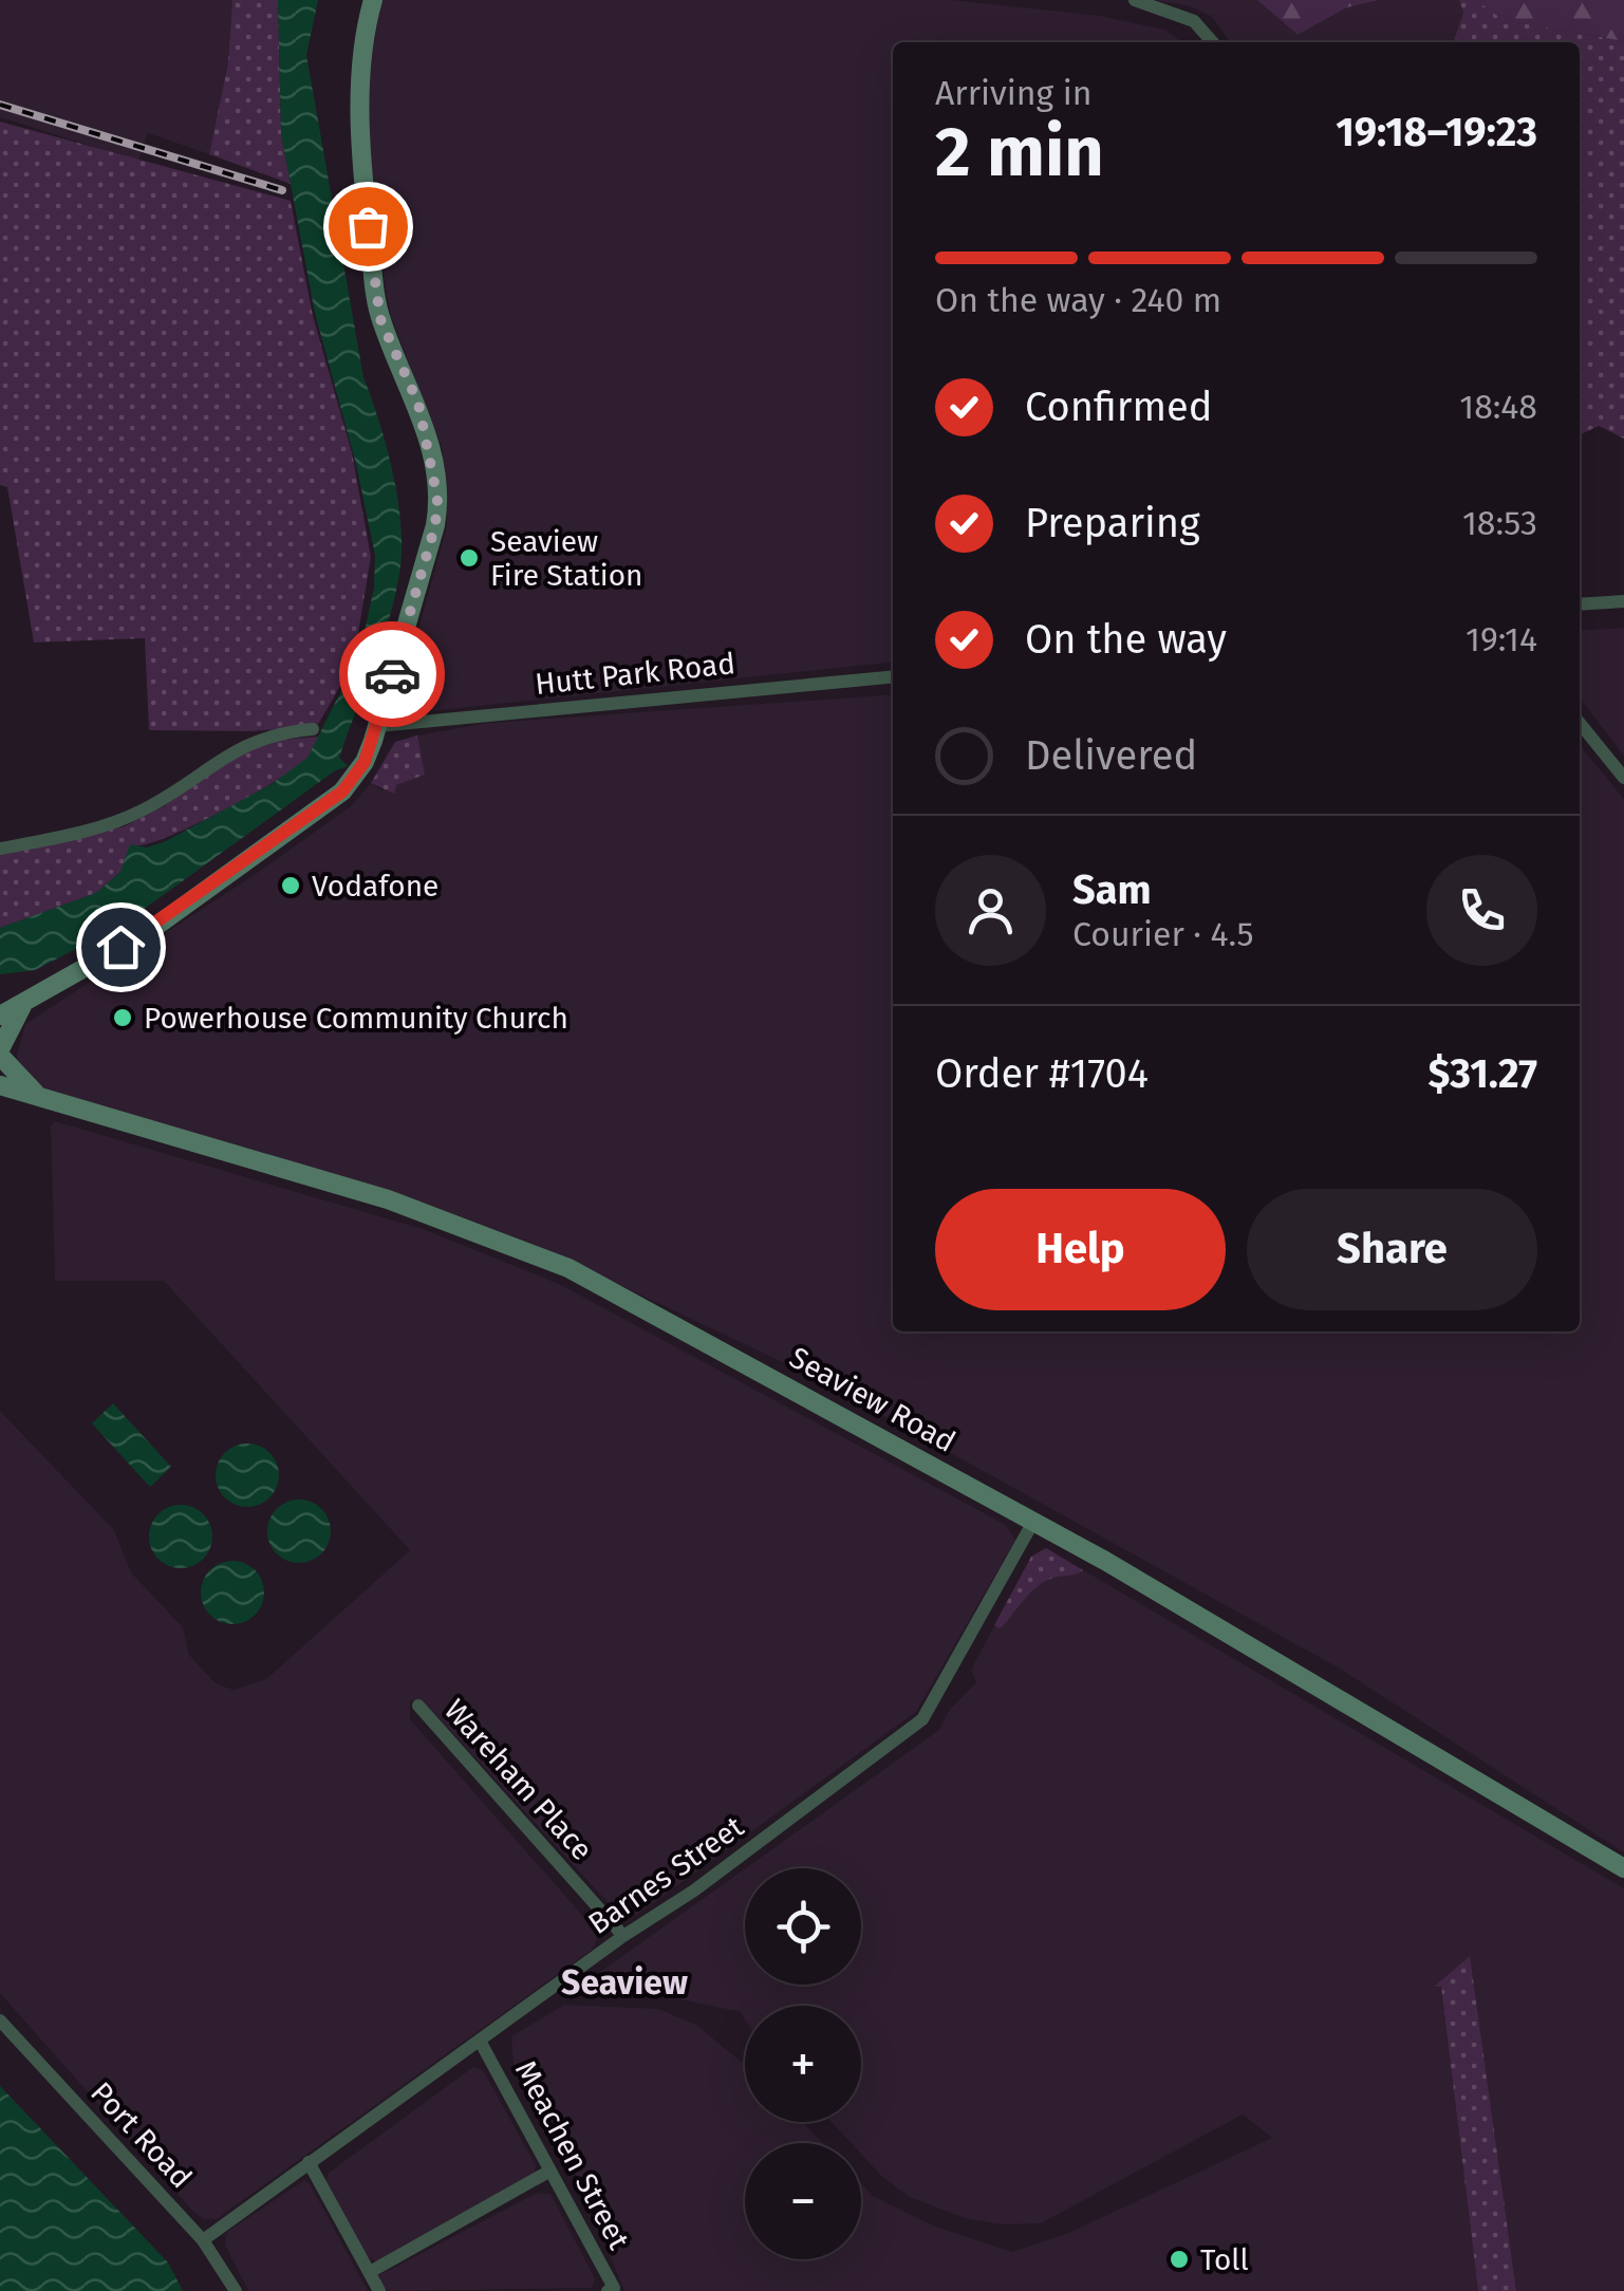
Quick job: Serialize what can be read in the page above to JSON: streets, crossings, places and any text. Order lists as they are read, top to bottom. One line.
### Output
{"streets":{"main road":["Seaview Road"],"street":["Hutt Park Road","Wareham Place","Barnes Street","Port Road","Meachen Street"]},"crossings":[["Seaview Road","Barnes Street"],["Wareham Place","Barnes Street"],["Barnes Street","Port Road"],["Barnes Street","Meachen Street"]],"districts":["Seaview"],"places":["Seaview Fire Station","Vodafone","Powerhouse Community Church","Toll"],"page":{"heading":["2 min","Arriving in","19:18–19:23"],"panel":["Sam","Courier · 4.5","Order #1704","$31.27"],"bar":"On the way · 240 m","list":[["Confirmed","18:48"],["Preparing","18:53"],["On the way","19:14"],"Delivered"],"buttons":["Help","Share"],"map_buttons":["+","−"]}}
